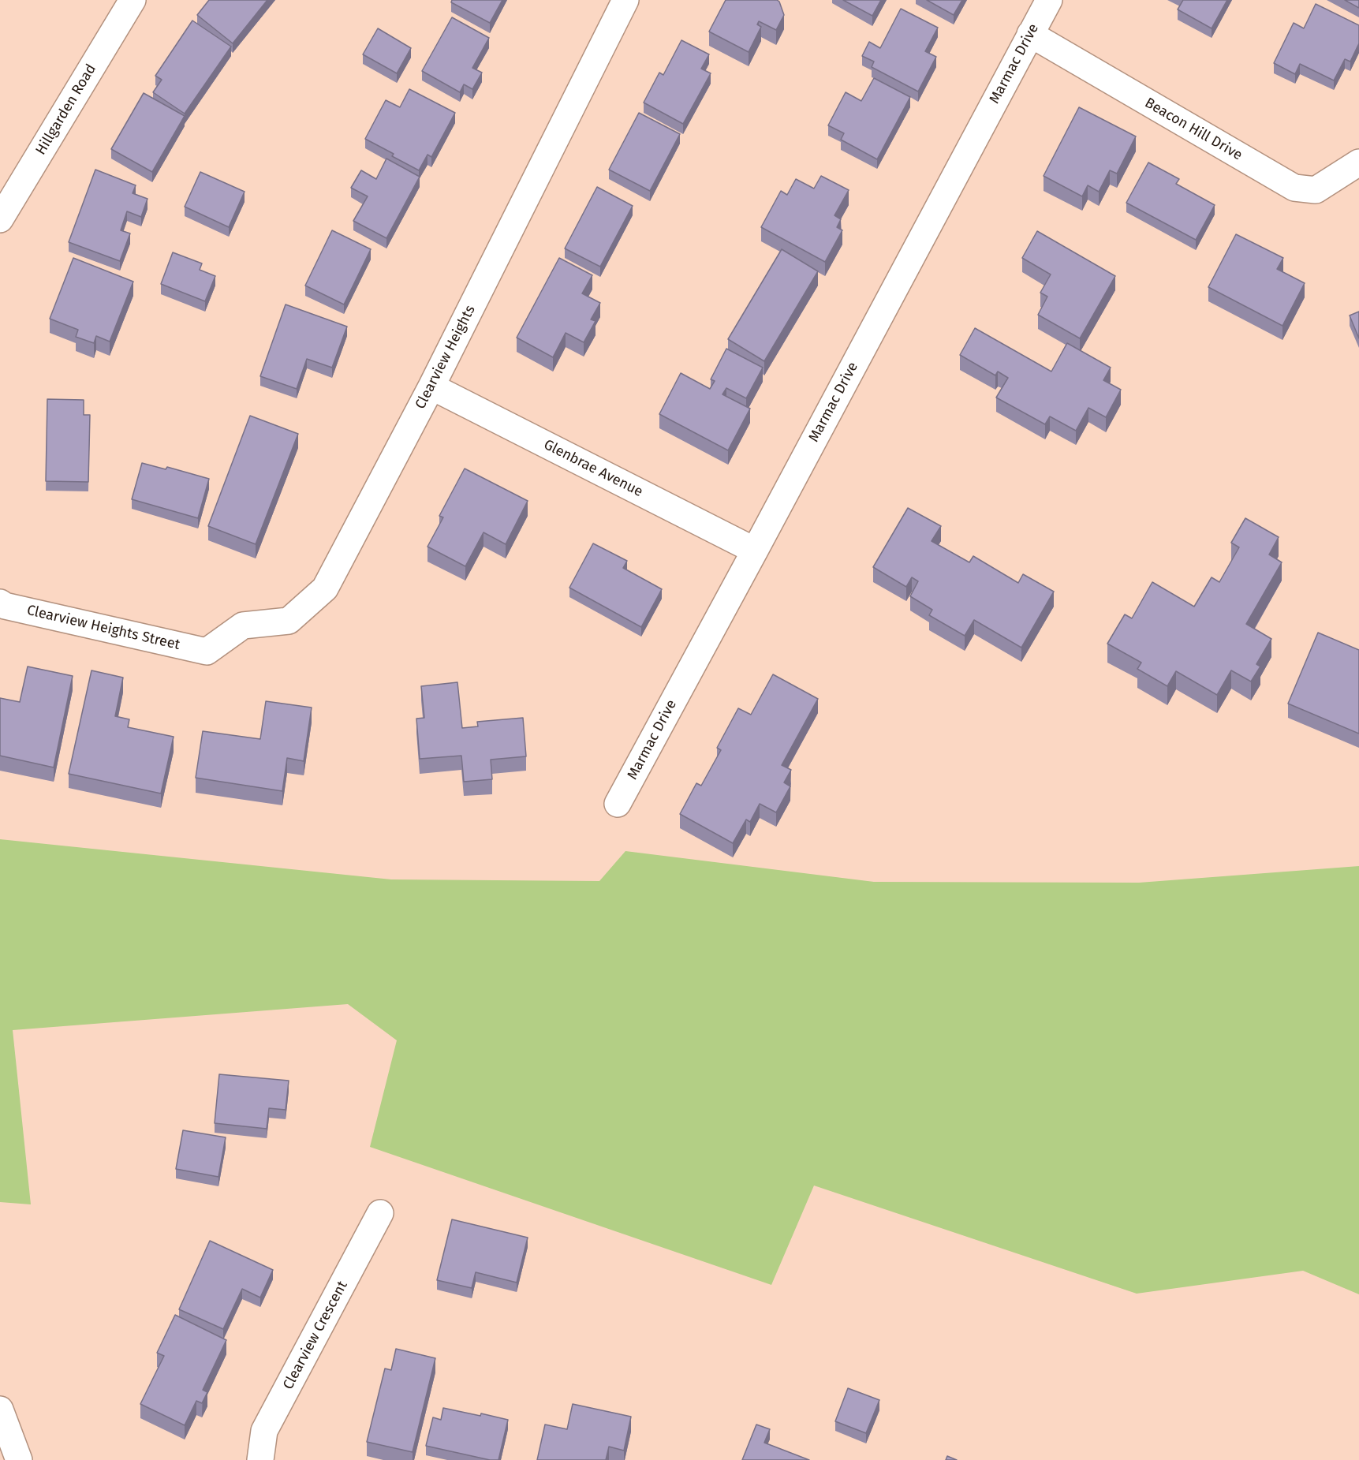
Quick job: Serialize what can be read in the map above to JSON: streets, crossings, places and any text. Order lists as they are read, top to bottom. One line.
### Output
{"streets":{"street":["Marmac Drive","Hillgarden Road","Beacon Hill Drive","Clearview Heights","Glenbrae Avenue","Clearview Heights Street","Clearview Crescent"]},"crossings":[["Marmac Drive","Beacon Hill Drive"],["Marmac Drive","Glenbrae Avenue"],["Clearview Heights","Glenbrae Avenue"],["Clearview Heights","Clearview Heights Street"]]}
